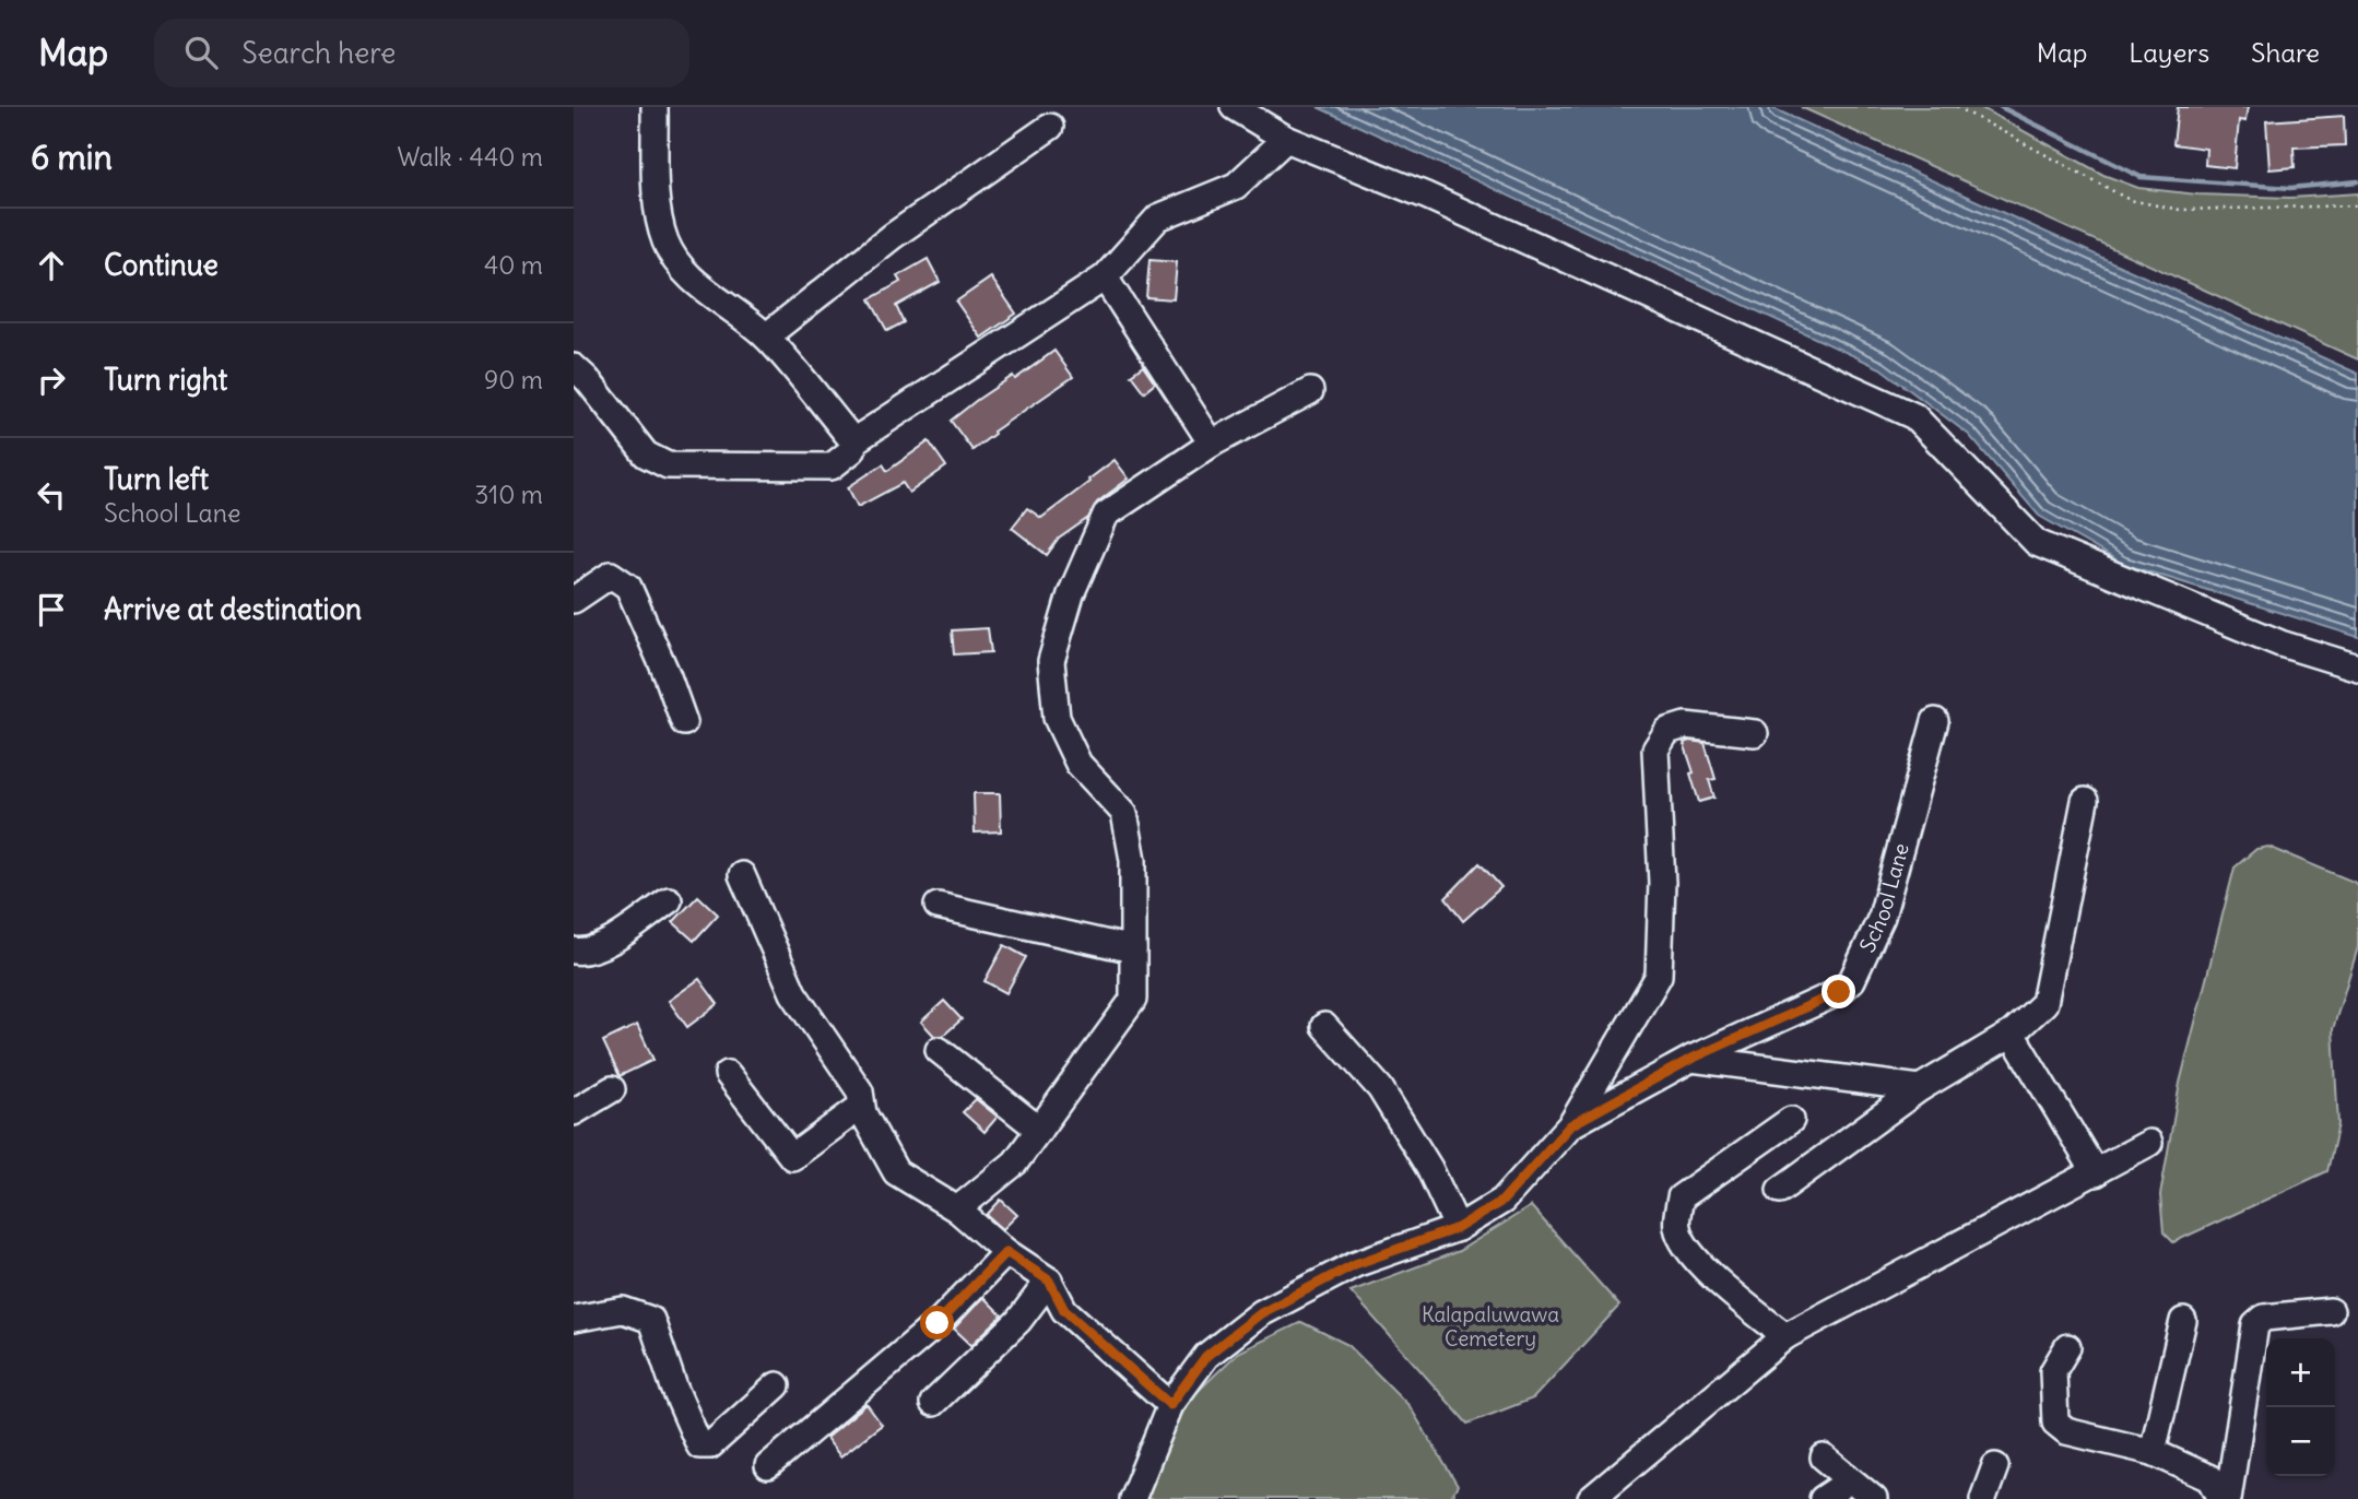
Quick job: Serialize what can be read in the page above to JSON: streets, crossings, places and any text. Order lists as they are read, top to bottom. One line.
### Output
{"streets":{"street":["School Lane"]},"parks":["Kalapaluwawa Cemetery"],"page":{"header":"Map","search":"Search here","nav":["Map","Layers","Share"],"heading":["6 min","Walk · 440 m"],"list":[["Continue","40 m"],["Turn right","90 m"],["Turn left","School Lane","310 m"],"Arrive at destination"],"map_buttons":["+","−"]}}
